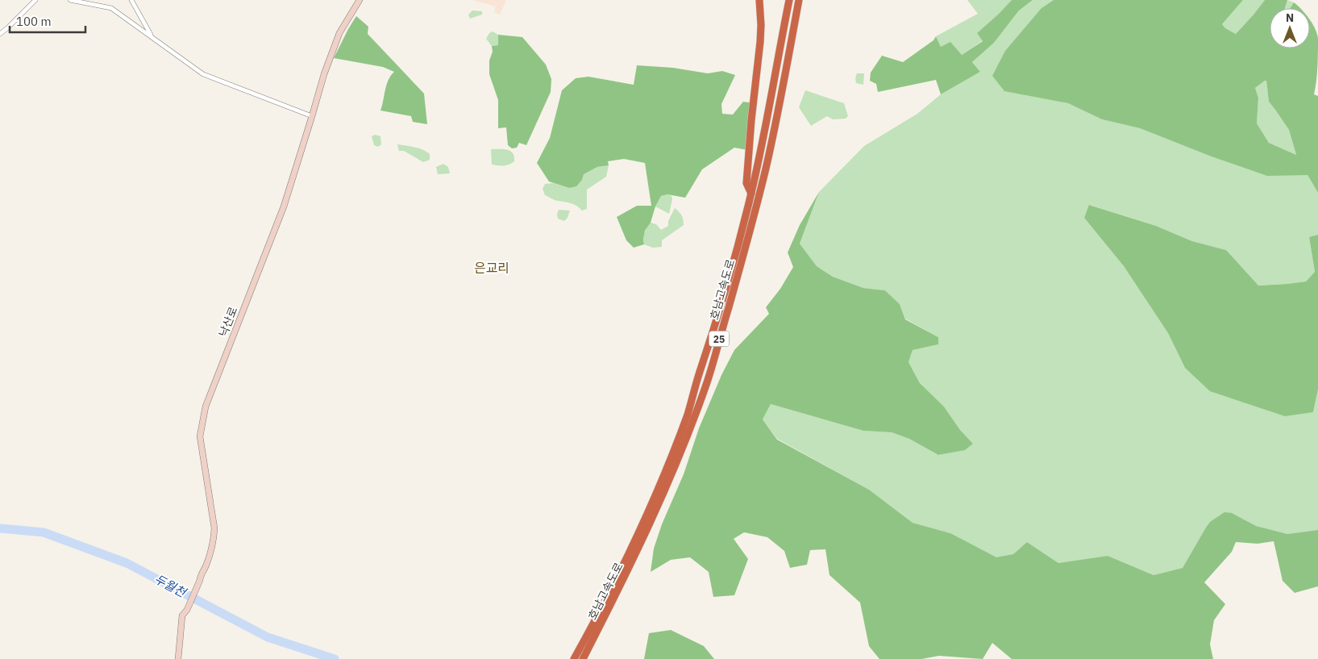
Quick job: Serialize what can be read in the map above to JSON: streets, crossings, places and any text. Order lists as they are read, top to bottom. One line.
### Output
{"streets":{"highway":["호남고속도로","25"],"street":["낙산로"]},"districts":["은교리"],"water":["두월천"],"scale_bar":"100 m","north":"top"}
